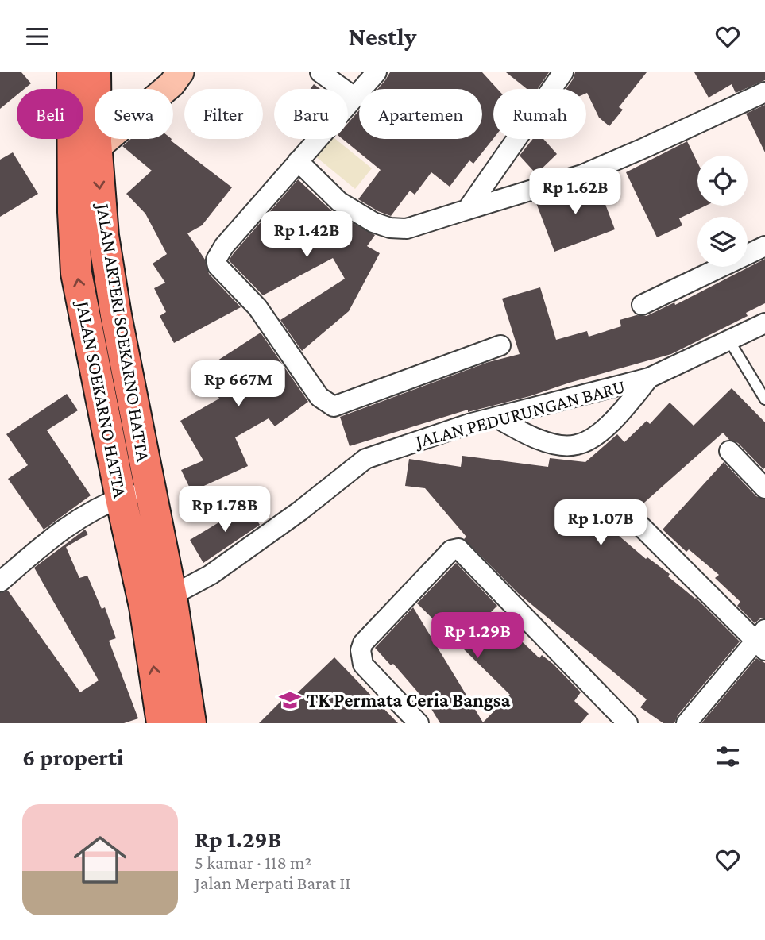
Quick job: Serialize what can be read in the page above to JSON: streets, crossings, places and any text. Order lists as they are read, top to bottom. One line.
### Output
{"streets":{"main road":["JALAN ARTERI SOEKARNO HATTA","JALAN SOEKARNO HATTA"],"street":["JALAN PEDURUNGAN BARU"]},"crossings":[["JALAN ARTERI SOEKARNO HATTA","JALAN SOEKARNO HATTA"],["JALAN ARTERI SOEKARNO HATTA","JALAN PEDURUNGAN BARU"],["JALAN SOEKARNO HATTA","JALAN PEDURUNGAN BARU"]],"one_way":["JALAN ARTERI SOEKARNO HATTA","JALAN SOEKARNO HATTA"],"places":{"school or university":["TK Permata Ceria Bangsa"]},"page":{"header":"Nestly","chip":["Beli","Sewa","Filter","Baru","Apartemen","Rumah"],"price":["Rp 1.62B","Rp 1.42B","Rp 667M","Rp 1.78B","Rp 1.07B","Rp 1.29B"],"heading":"6 properti","list":[{"name":"Rp 1.29B","note":"5 kamar · 118 m² · Jalan Merpati Barat II"}]}}
